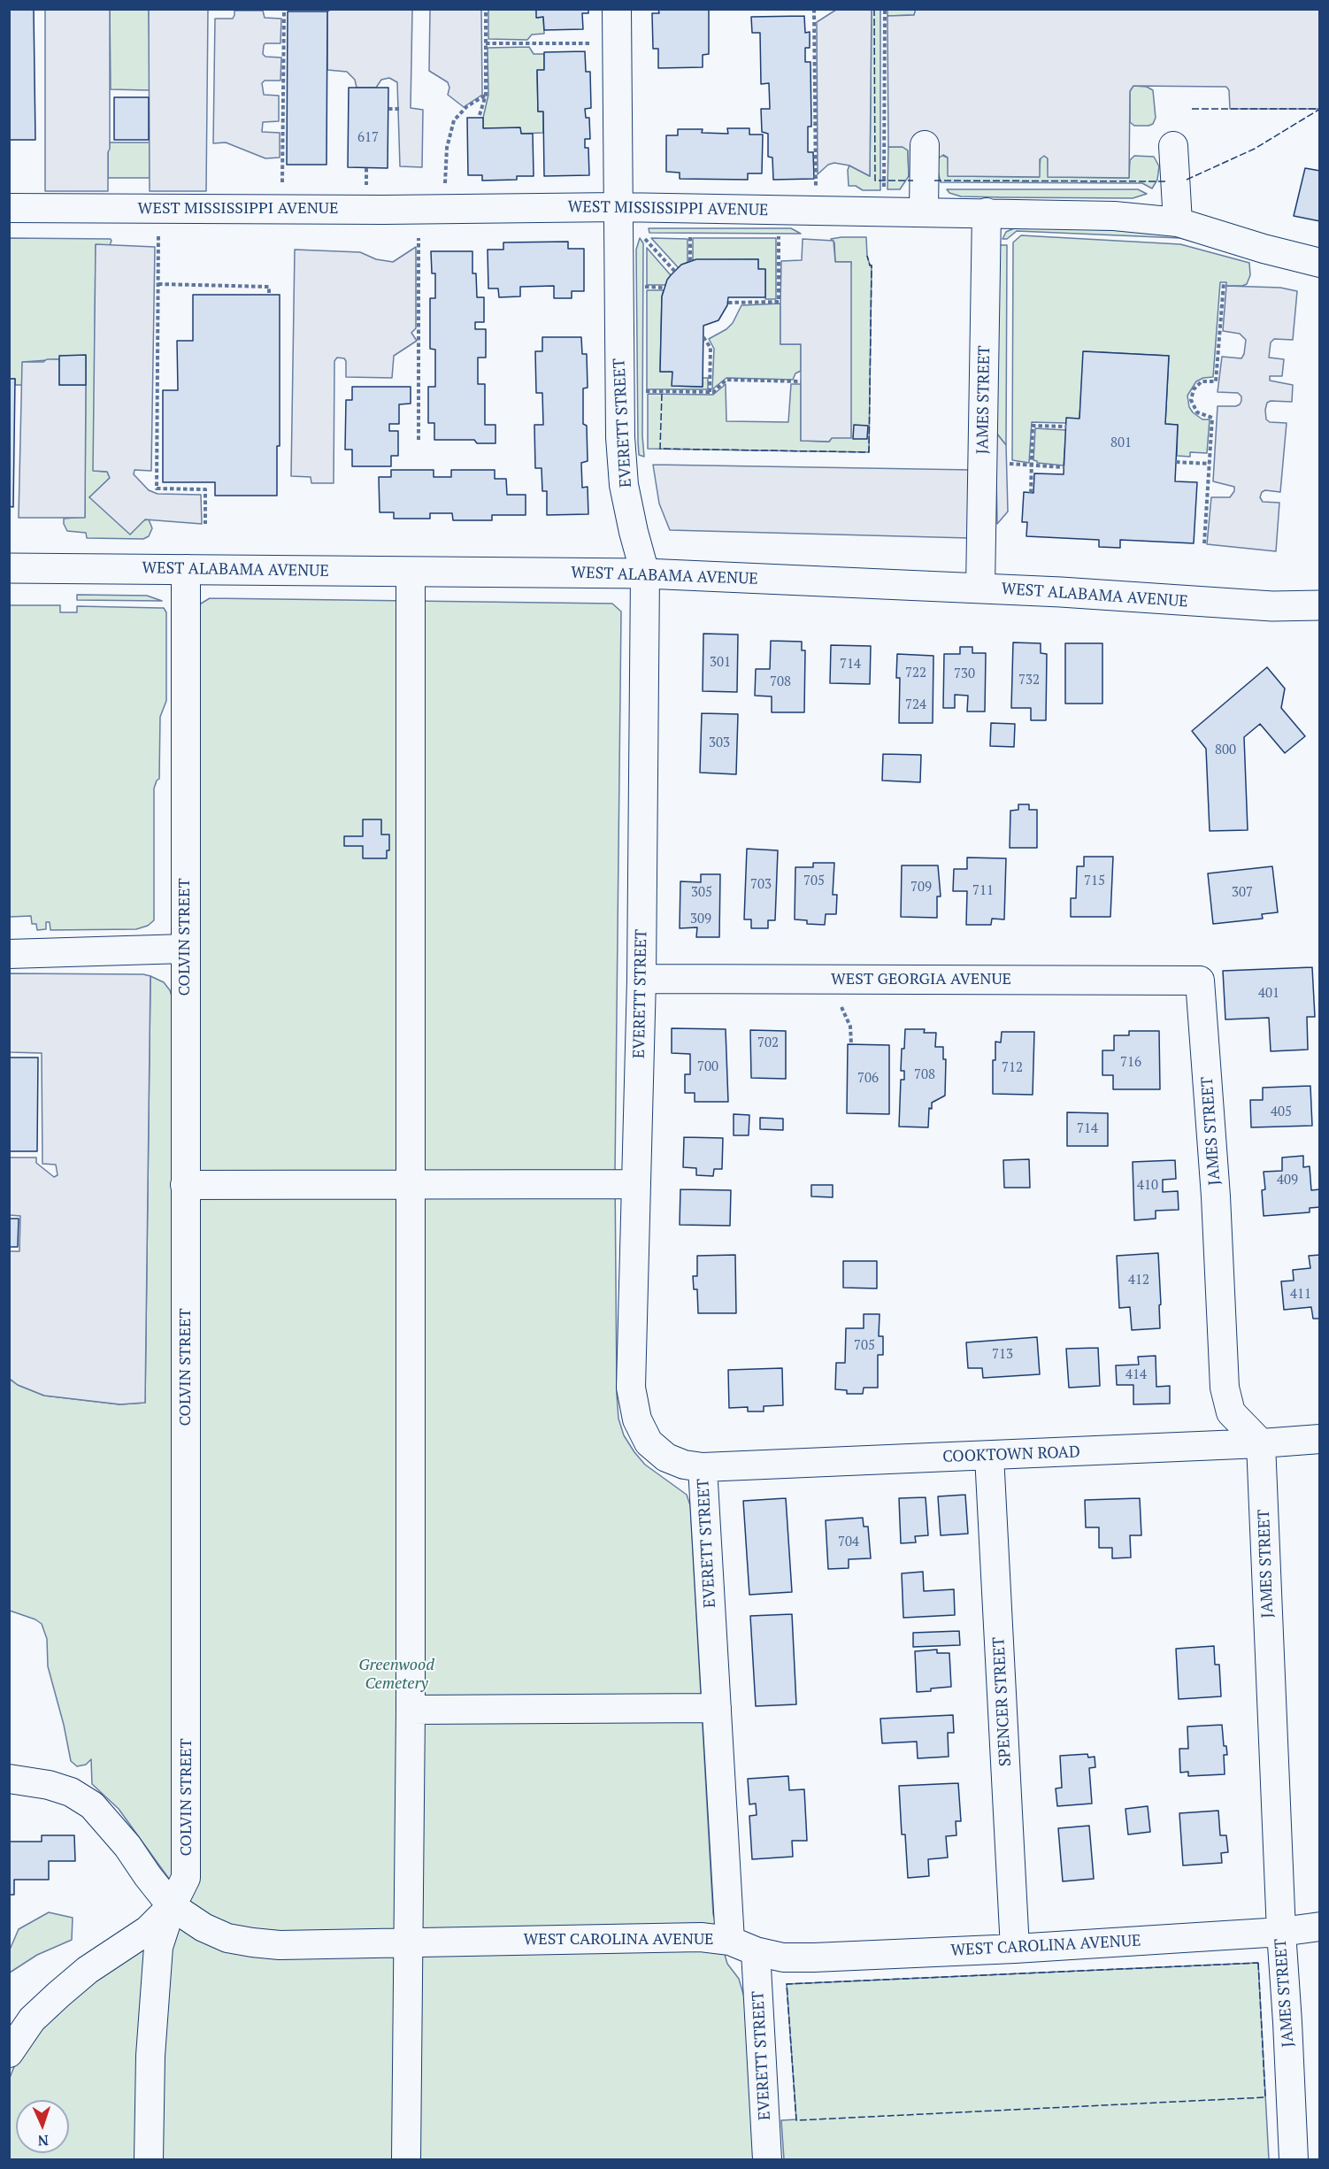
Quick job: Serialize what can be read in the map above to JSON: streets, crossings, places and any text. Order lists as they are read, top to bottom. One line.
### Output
{"streets":{"main road":["WEST ALABAMA AVENUE"],"street":["WEST MISSISSIPPI AVENUE","JAMES STREET","EVERETT STREET","COLVIN STREET","WEST GEORGIA AVENUE","COOKTOWN ROAD","SPENCER STREET","WEST CAROLINA AVENUE"]},"crossings":[["WEST MISSISSIPPI AVENUE","JAMES STREET"],["WEST MISSISSIPPI AVENUE","EVERETT STREET"],["JAMES STREET","WEST ALABAMA AVENUE"],["JAMES STREET","WEST GEORGIA AVENUE"],["JAMES STREET","COOKTOWN ROAD"],["JAMES STREET","WEST CAROLINA AVENUE"],["EVERETT STREET","WEST ALABAMA AVENUE"],["EVERETT STREET","WEST GEORGIA AVENUE"],["EVERETT STREET","COOKTOWN ROAD"],["EVERETT STREET","WEST CAROLINA AVENUE"],["WEST ALABAMA AVENUE","COLVIN STREET"],["COLVIN STREET","WEST CAROLINA AVENUE"],["COOKTOWN ROAD","SPENCER STREET"],["SPENCER STREET","WEST CAROLINA AVENUE"]],"parks":["Greenwood Cemetery"],"house_numbers":["617","801","301","714","722","730","732","708","724","303","800","705","715","703","709","711","305","307","309","401","702","716","700","712","708","706","405","714","409","410","412","411","705","713","414","704"],"north":"bottom"}
